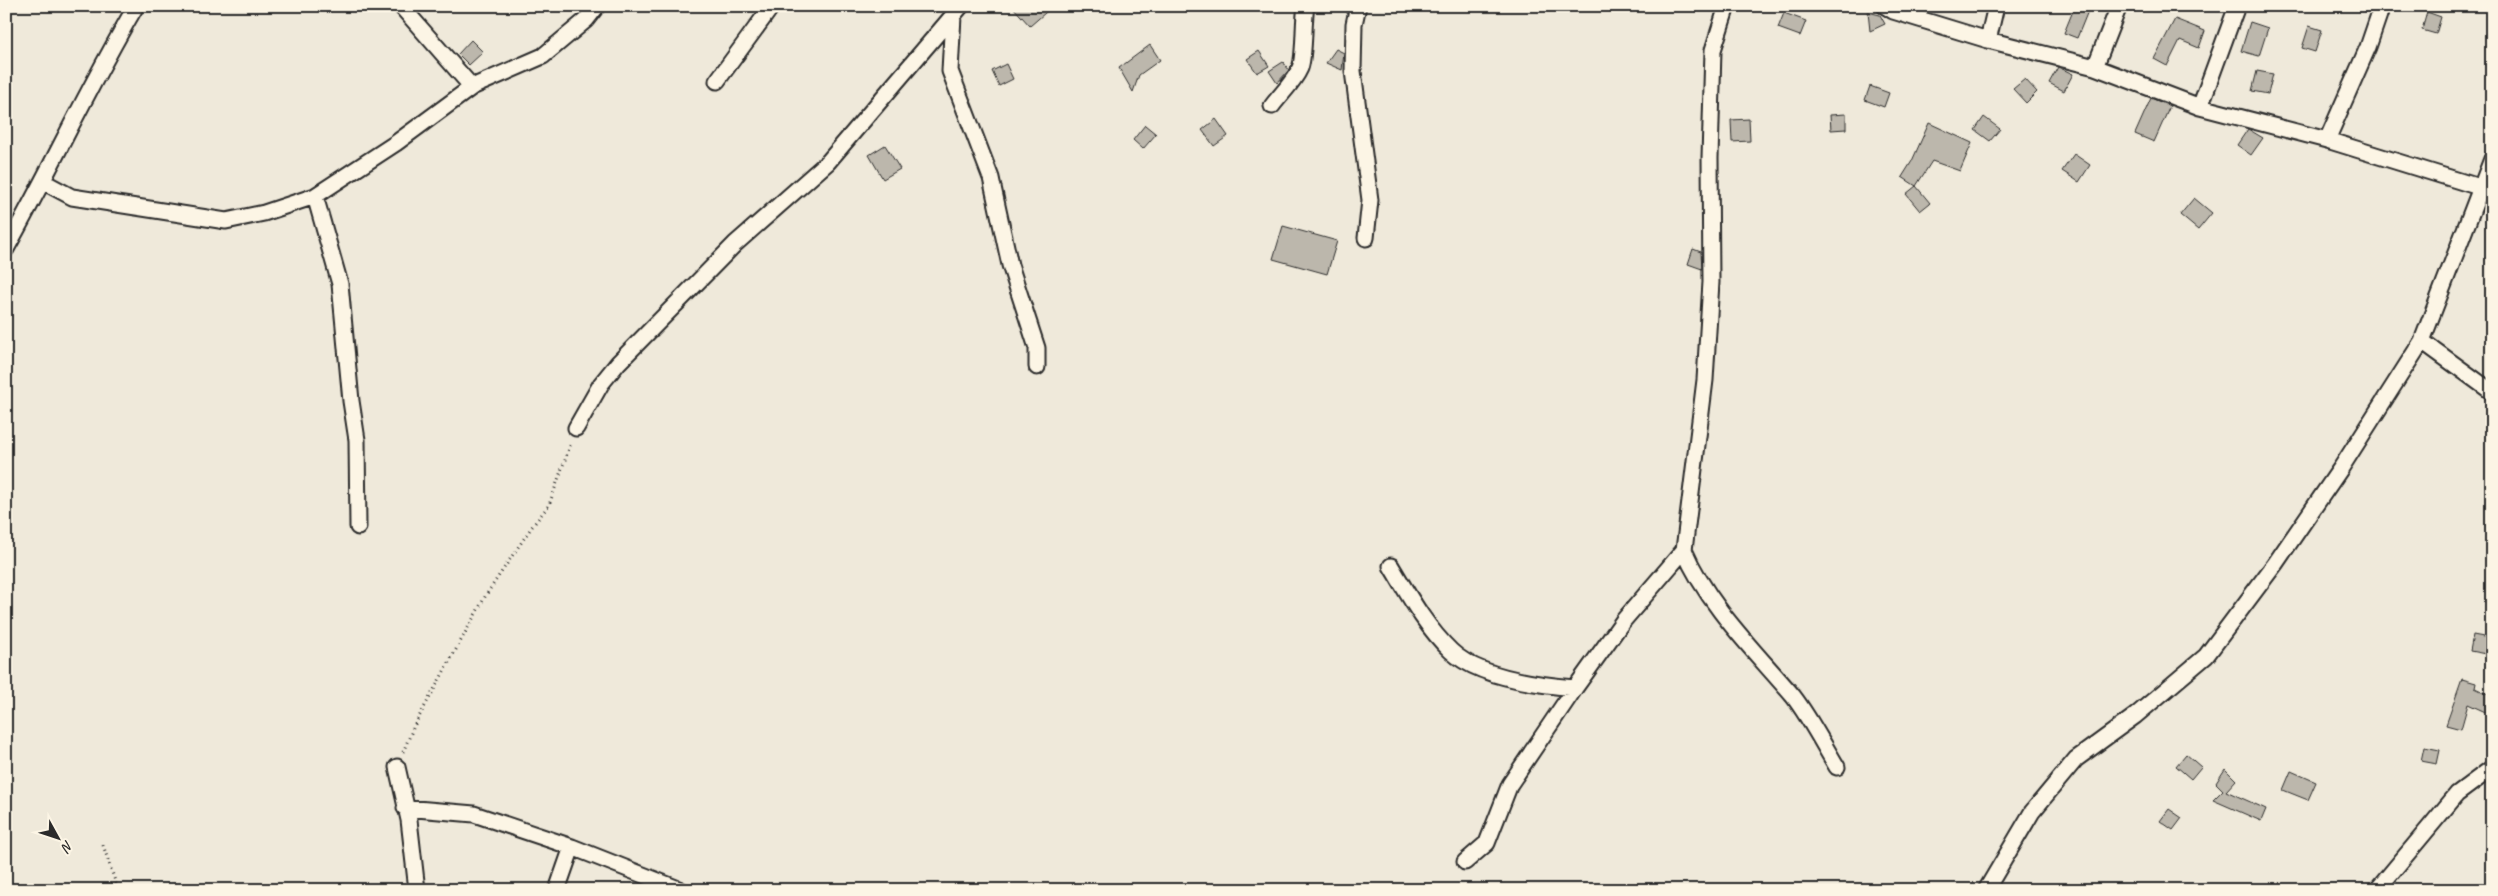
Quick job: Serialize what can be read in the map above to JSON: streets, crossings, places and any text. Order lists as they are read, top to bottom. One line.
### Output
{"north":"bottom right"}
